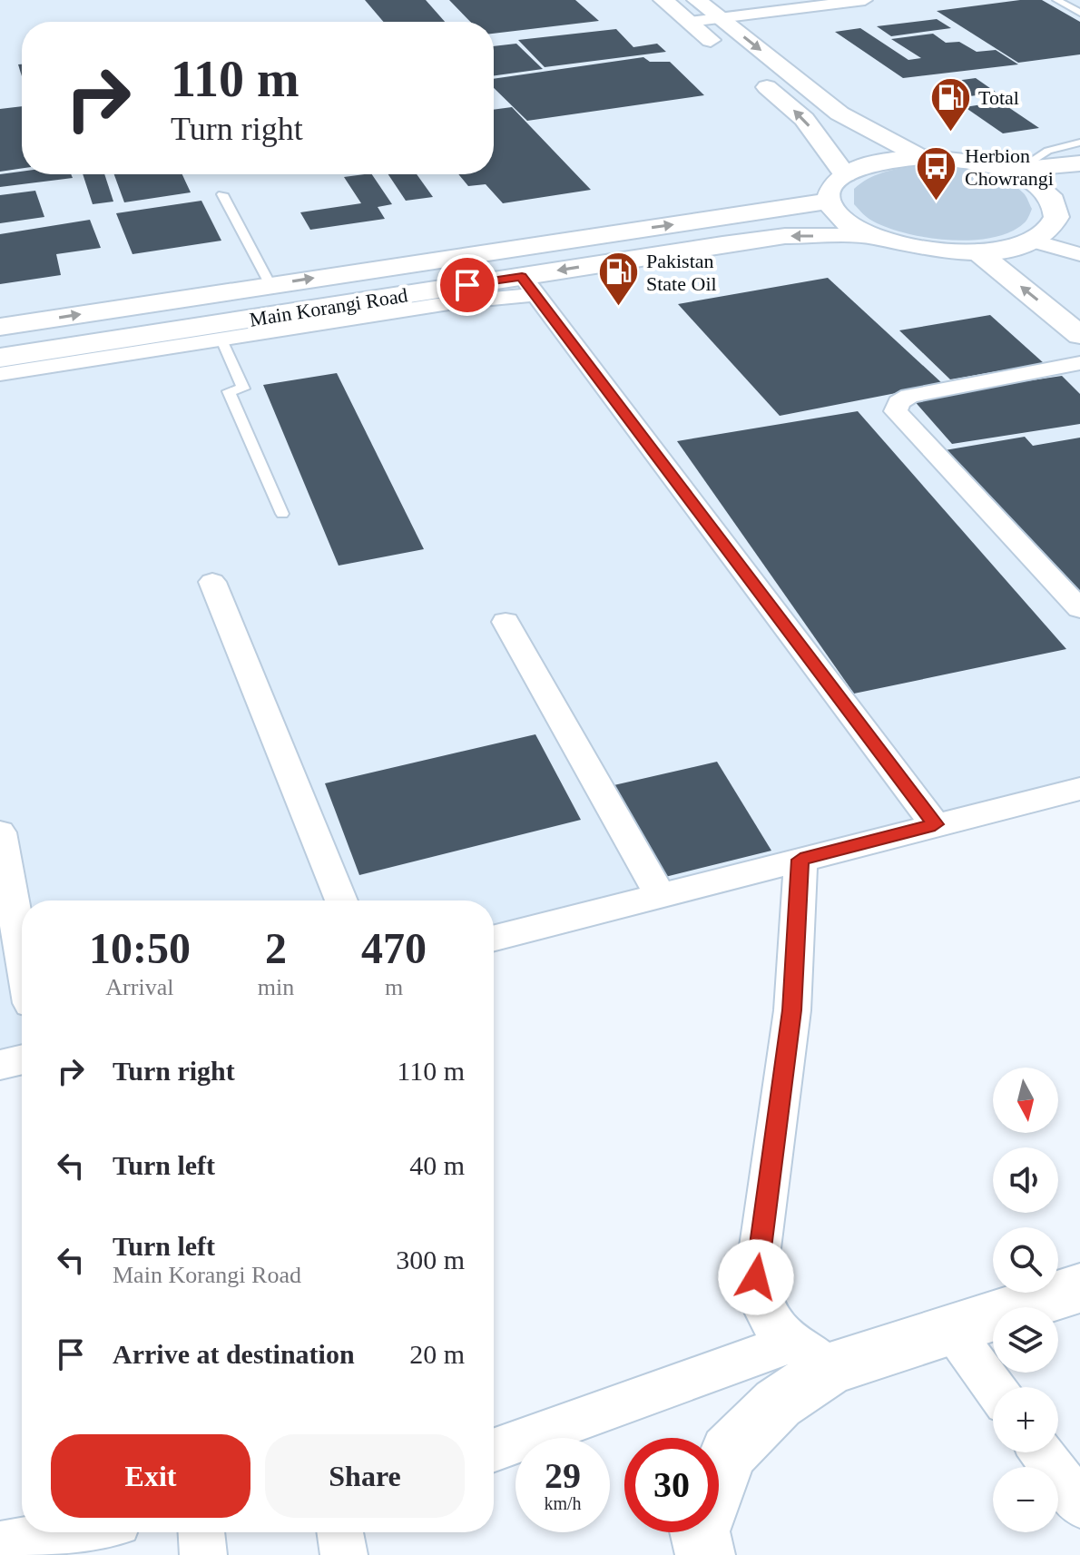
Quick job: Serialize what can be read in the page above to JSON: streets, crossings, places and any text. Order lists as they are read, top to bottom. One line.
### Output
{"streets":{"main road":["Main Korangi Road"]},"places":{"fuel station":["Total","Pakistan State Oil"],"bus stop":["Herbion Chowrangi"]},"north":"bottom","page":{"turn":["110 m","Turn right"],"eta":["10:50","Arrival","2","min","470","m"],"list":[{"name":"Turn right","value":"110 m"},{"name":"Turn left","value":"40 m"},{"name":"Turn left","note":"Main Korangi Road","value":"300 m"},{"name":"Arrive at destination","value":"20 m"}],"map_buttons":["+","−"],"buttons":["Exit","Share"],"speed":"29 km/h","limit":"30"}}
